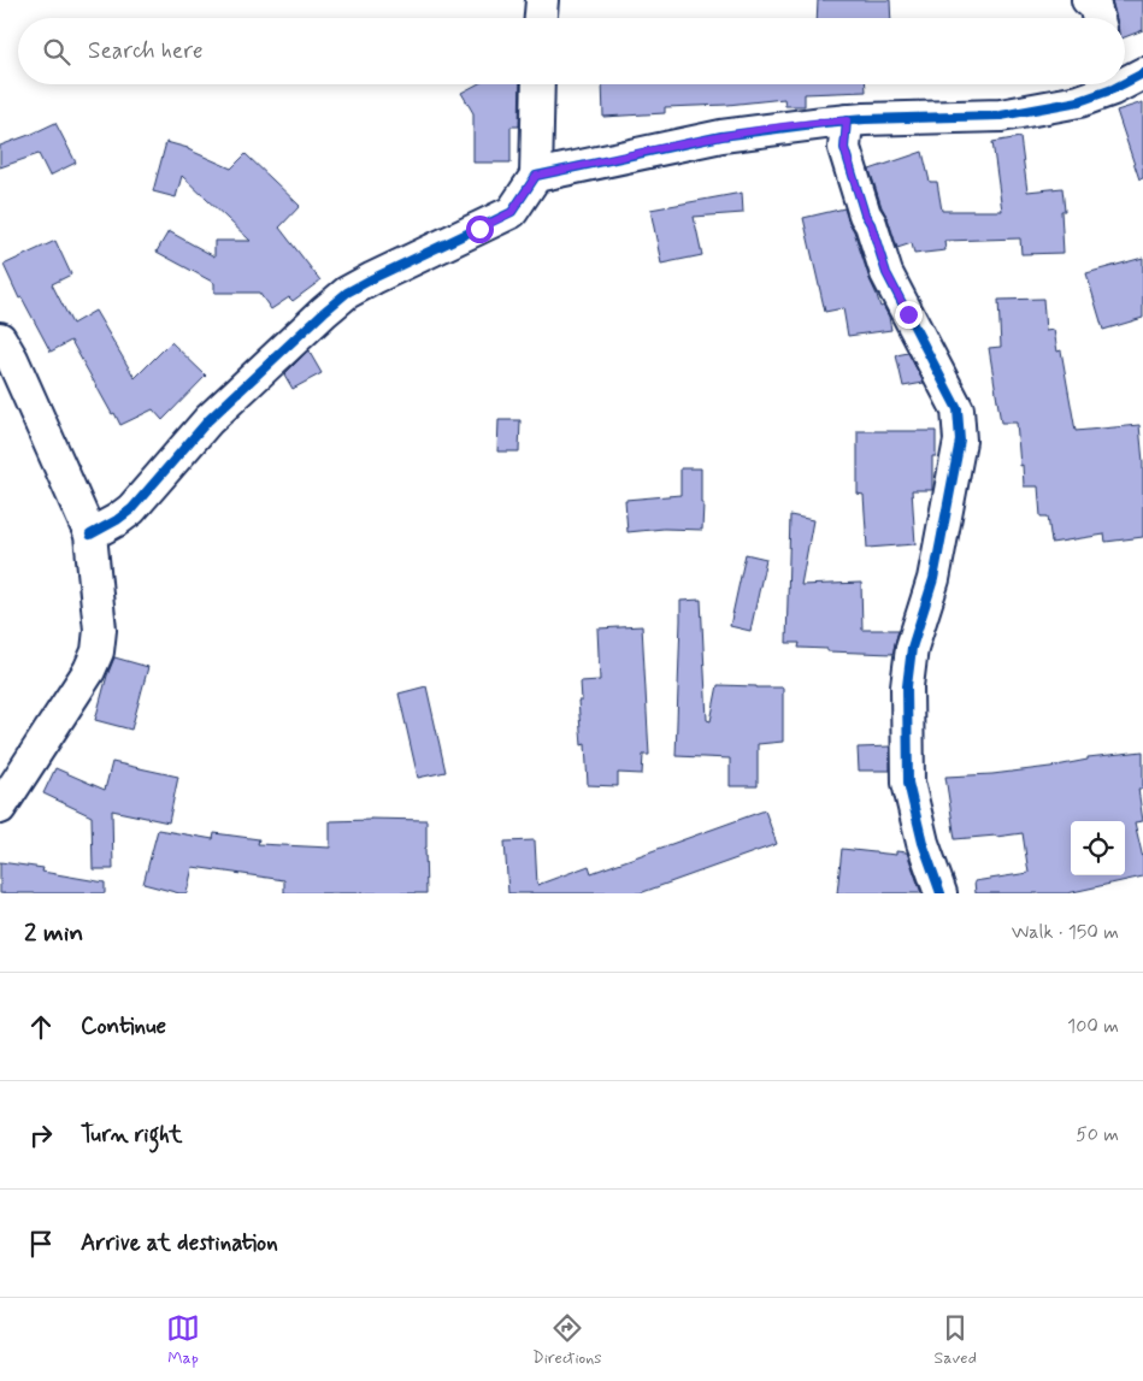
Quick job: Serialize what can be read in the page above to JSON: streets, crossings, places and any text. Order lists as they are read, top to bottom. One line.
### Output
{"page":{"search":"Search here","heading":["2 min","Walk · 150 m"],"list":[["Continue","100 m"],["Turn right","50 m"],"Arrive at destination"],"nav":["Map","Directions","Saved"]}}
